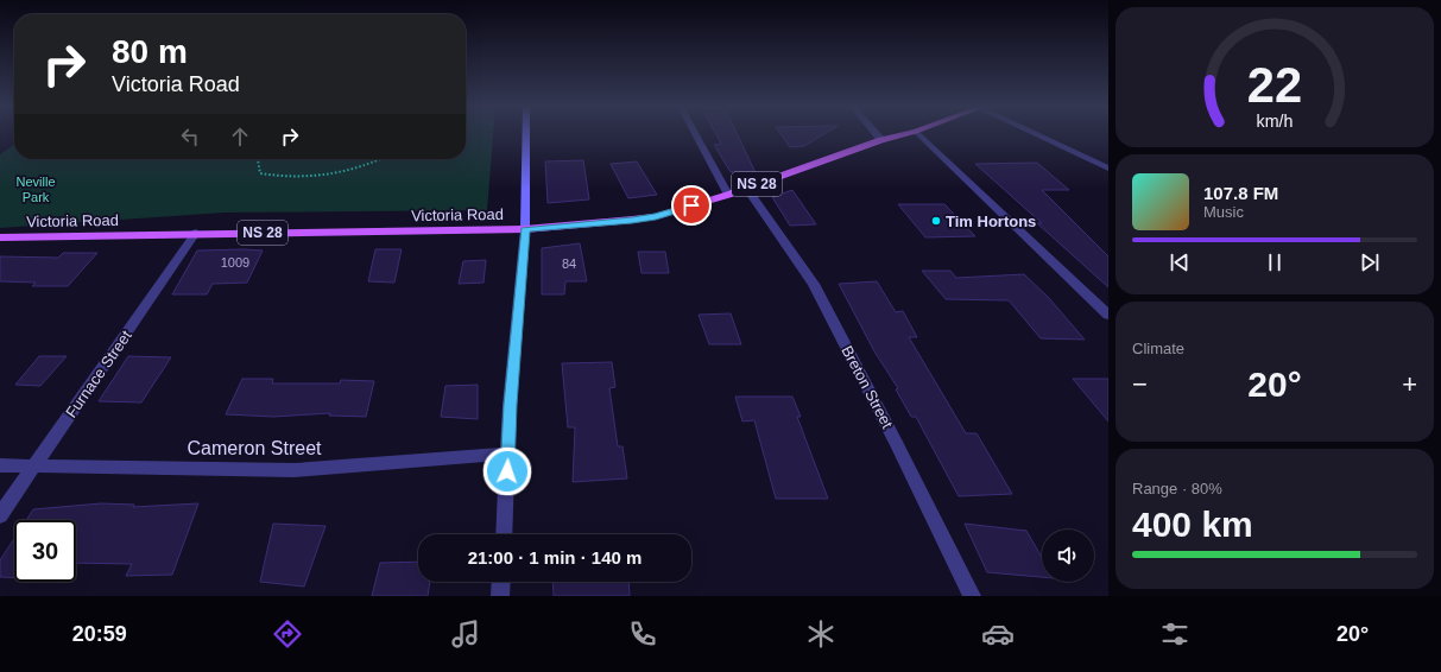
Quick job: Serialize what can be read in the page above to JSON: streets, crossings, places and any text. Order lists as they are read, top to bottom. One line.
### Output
{"streets":{"main road":["NS 28","Victoria Road"],"street":["Furnace Street","Breton Street","Cameron Street"]},"crossings":[["Victoria Road","Furnace Street"],["Victoria Road","Breton Street"],["Furnace Street","Cameron Street"]],"parks":["Neville Park"],"places":["Tim Hortons"],"house_numbers":["1009","84"],"page":{"turn":["80 m","Victoria Road"],"song":["107.8 FM","Music"],"tile":["Climate",["Range · 80%","400 km"]],"heat":["−","20°","+"],"limit":"30","trip":"21:00 · 1 min · 140 m","tabs":["20:59","20°"],"gauge":["22","km/h"]}}
